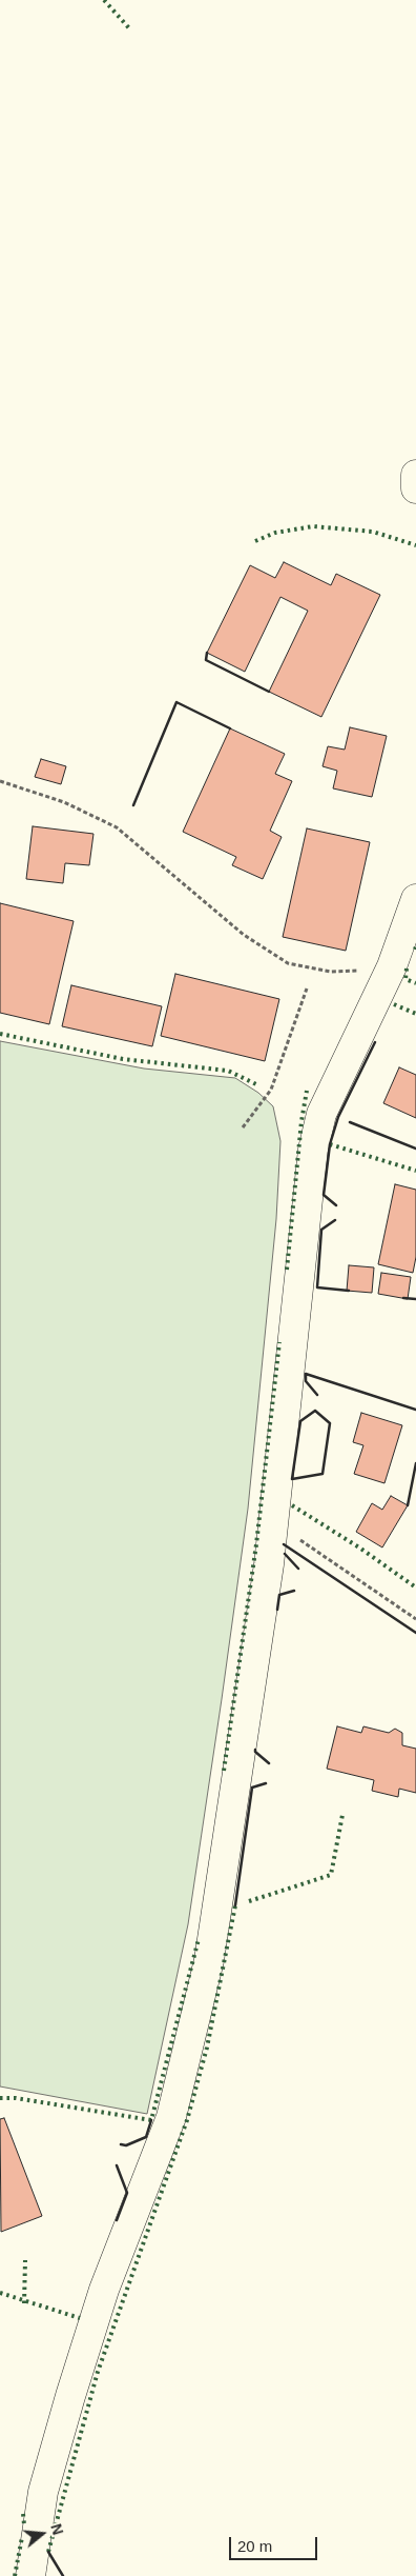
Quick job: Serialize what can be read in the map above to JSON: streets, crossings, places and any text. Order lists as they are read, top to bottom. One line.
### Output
{"scale_bar":"20 m","north":"right"}
